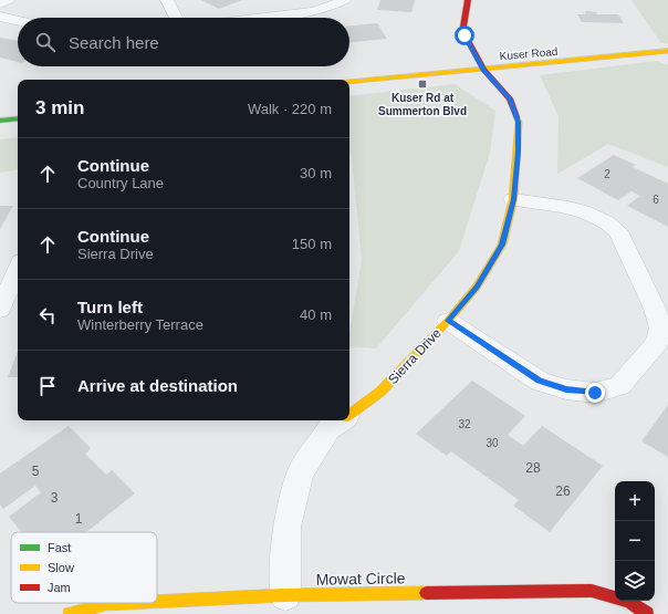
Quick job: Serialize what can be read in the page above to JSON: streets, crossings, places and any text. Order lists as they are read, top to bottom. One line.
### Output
{"streets":{"street":["Kuser Road","Sierra Drive","Mowat Circle"]},"crossings":[["Kuser Road","Sierra Drive"],["Sierra Drive","Mowat Circle"]],"places":{"transit":["Kuser Rd at Summerton Blvd"]},"house_numbers":["2","6","32","30","28","5","26","3","1"],"legend":["Fast","Slow","Jam"],"page":{"search":"Search here","heading":["3 min","Walk · 220 m"],"list":[["Continue","Country Lane","30 m"],["Continue","Sierra Drive","150 m"],["Turn left","Winterberry Terrace","40 m"],"Arrive at destination"],"map_buttons":["+","−"]}}
